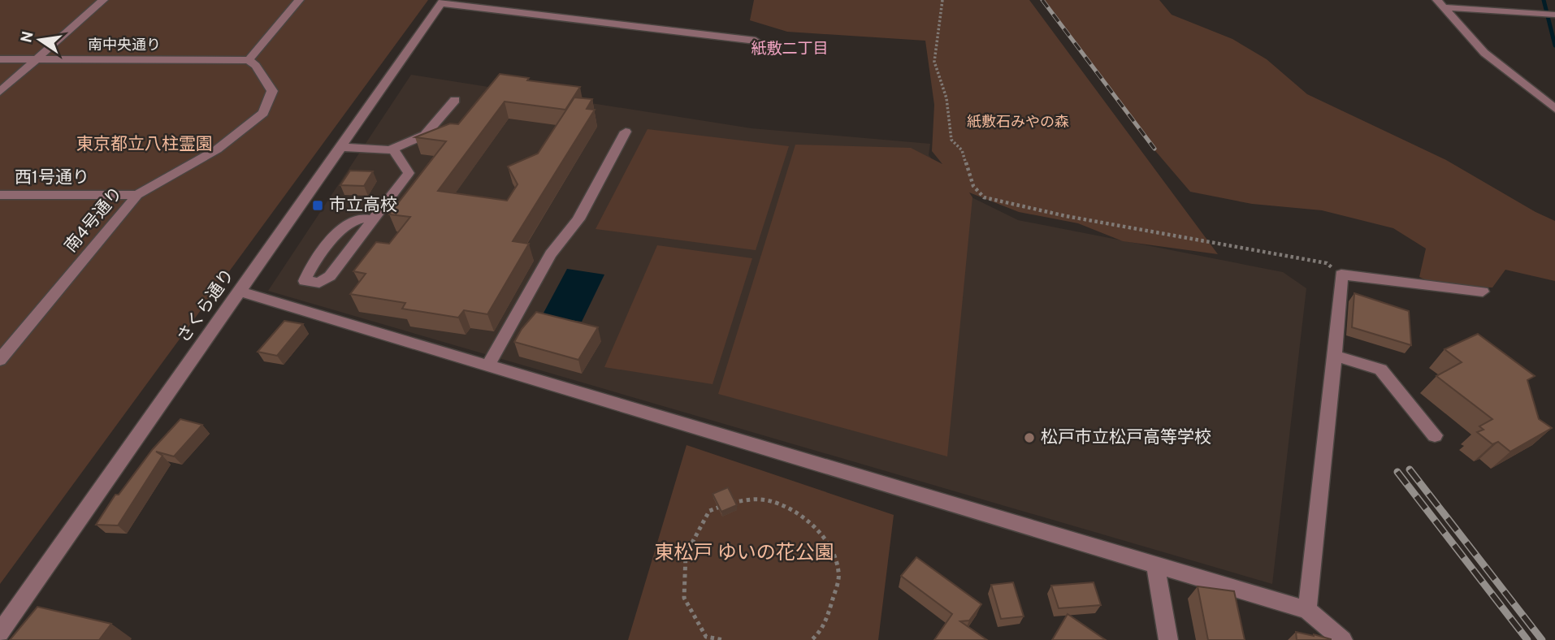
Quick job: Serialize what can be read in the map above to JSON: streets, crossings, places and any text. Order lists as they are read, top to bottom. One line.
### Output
{"streets":{"street":["南中央通り","西1号通り","南4号通り","さくら通り"]},"crossings":[["南中央通り","南4号通り"],["西1号通り","南4号通り"]],"districts":["紙敷二丁目"],"parks":["紙敷石みやの森","東京都立八柱霊園","東松戸 ゆいの花公園"],"places":{"transit":["市立高校"],"other":["松戸市立松戸高等学校"]},"north":"left"}
